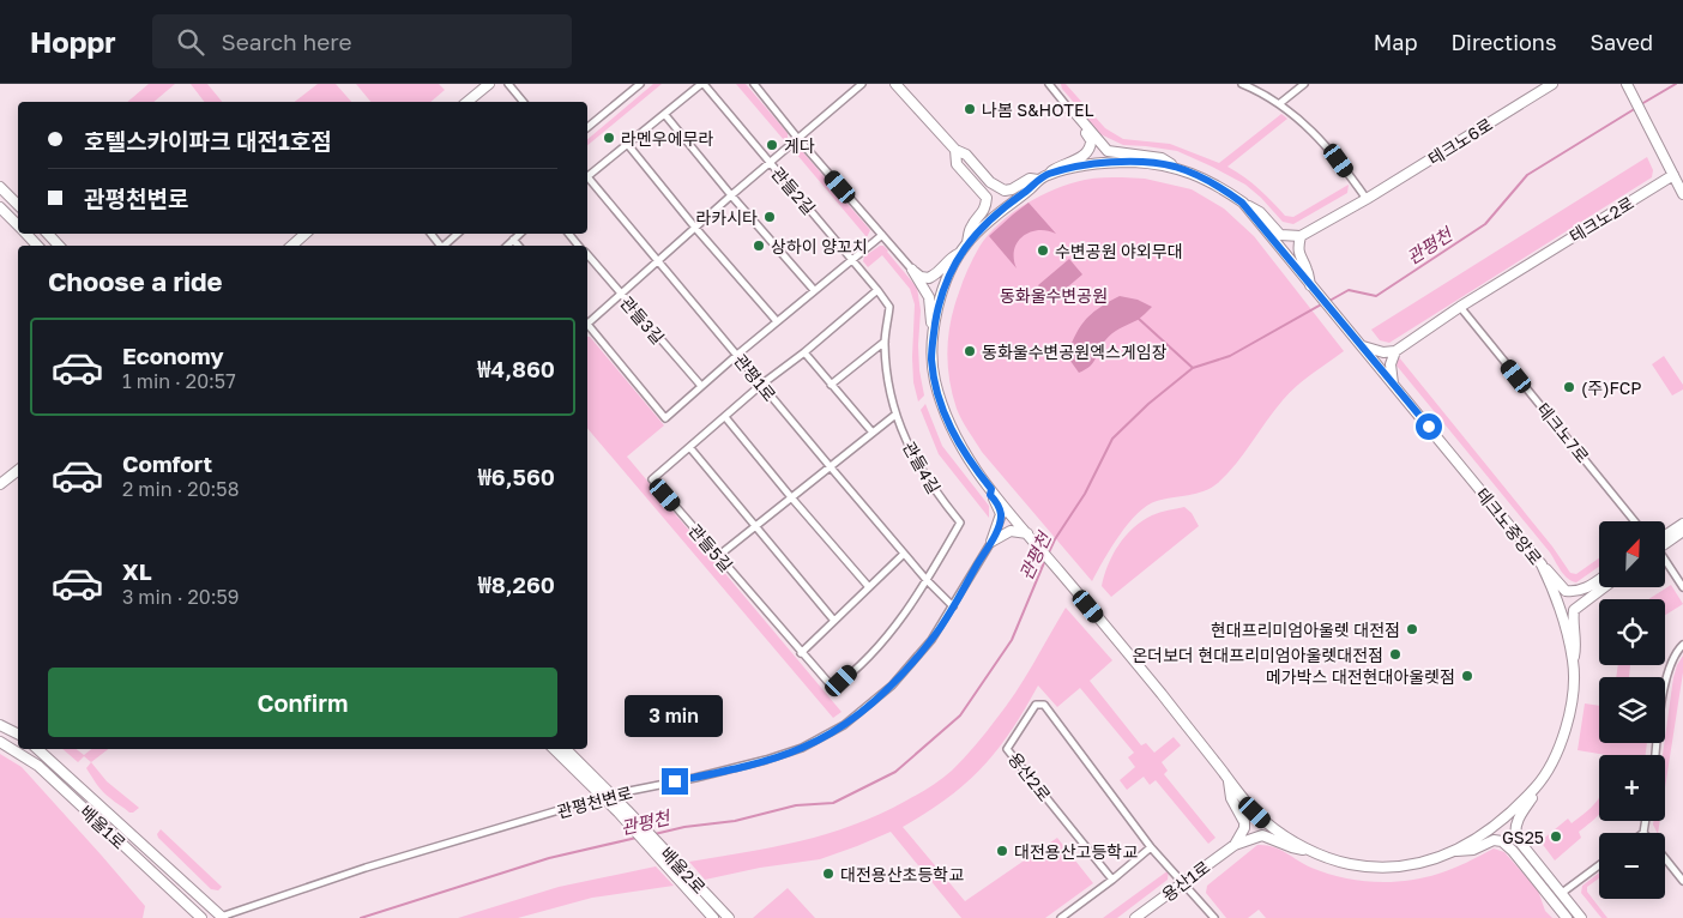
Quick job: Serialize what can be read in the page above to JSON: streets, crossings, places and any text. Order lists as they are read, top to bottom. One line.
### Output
{"streets":{"main road":["테크노6로","테크노2로","테크노중앙로","배울1로","배울2로","용산1로"],"street":["관들2길","관들3길","관평1로","테크노7로","관들4길","관들5길","용산2로","관평천변로"]},"crossings":[["관들2길","관들4길"],["테크노2로","테크노7로"],["관평1로","관들4길"],["관평1로","관들5길"],["관평1로","관평천변로"],["관들4길","관들5길"],["테크노중앙로","용산1로"],["용산2로","용산1로"],["관평천변로","배울1로"],["관평천변로","배울2로"]],"water":["관평천"],"parks":["동화울수변공원"],"places":["나봄 S&HOTEL","라멘우에무라","게다","라카시타","상하이 양꼬치","수변공원 야외무대","동화울수변공원엑스게임장","(주)FCP","현대프리미엄아울렛 대전점","온더보더 현대프리미엄아울렛대전점","메가박스 대전현대아울렛점","GS25","대전용산고등학교","대전용산초등학교"],"north":"top right","page":{"header":"Hoppr","search":"Search here","nav":["Map","Directions","Saved"],"banner":["호텔스카이파크 대전1호점","관평천변로"],"heading":"Choose a ride","list":[{"name":"Economy","note":"1 min · 20:57","value":"₩4,860"},{"name":"Comfort","note":"2 min · 20:58","value":"₩6,560"},{"name":"XL","note":"3 min · 20:59","value":"₩8,260"}],"map_buttons":["+","−"],"buttons":"Confirm","bubble":"3 min"}}
